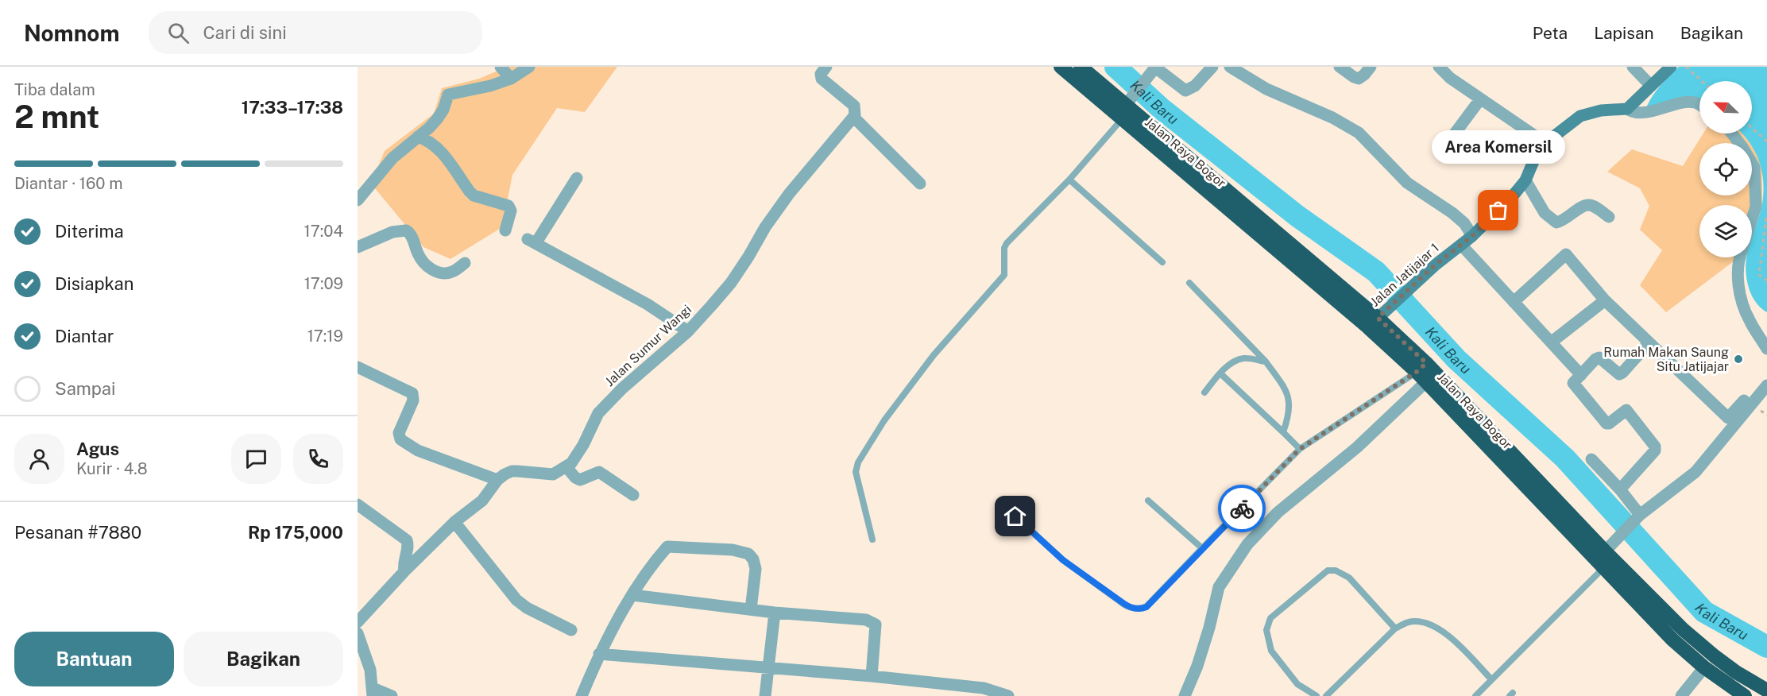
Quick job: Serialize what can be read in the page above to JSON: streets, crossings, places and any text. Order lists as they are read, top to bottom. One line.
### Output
{"streets":{"highway":["Jalan Raya Bogor"],"street":["Jalan Jatijajar 1","Jalan Sumur Wangi"]},"crossings":[["Jalan Raya Bogor","Jalan Jatijajar 1"]],"water":["Kali Baru"],"places":["Area Komersil","Rumah Makan Saung Situ Jatijajar"],"north":"top left","page":{"header":"Nomnom","search":"Cari di sini","nav":["Peta","Lapisan","Bagikan"],"heading":["2 mnt","Tiba dalam","17:33–17:38"],"panel":["Agus","Kurir · 4.8","Pesanan #7880","Rp 175,000"],"bubble":"Area Komersil","bar":"Diantar · 160 m","list":[["Diterima","17:04"],["Disiapkan","17:09"],["Diantar","17:19"],"Sampai"],"buttons":["Bantuan","Bagikan"]}}
